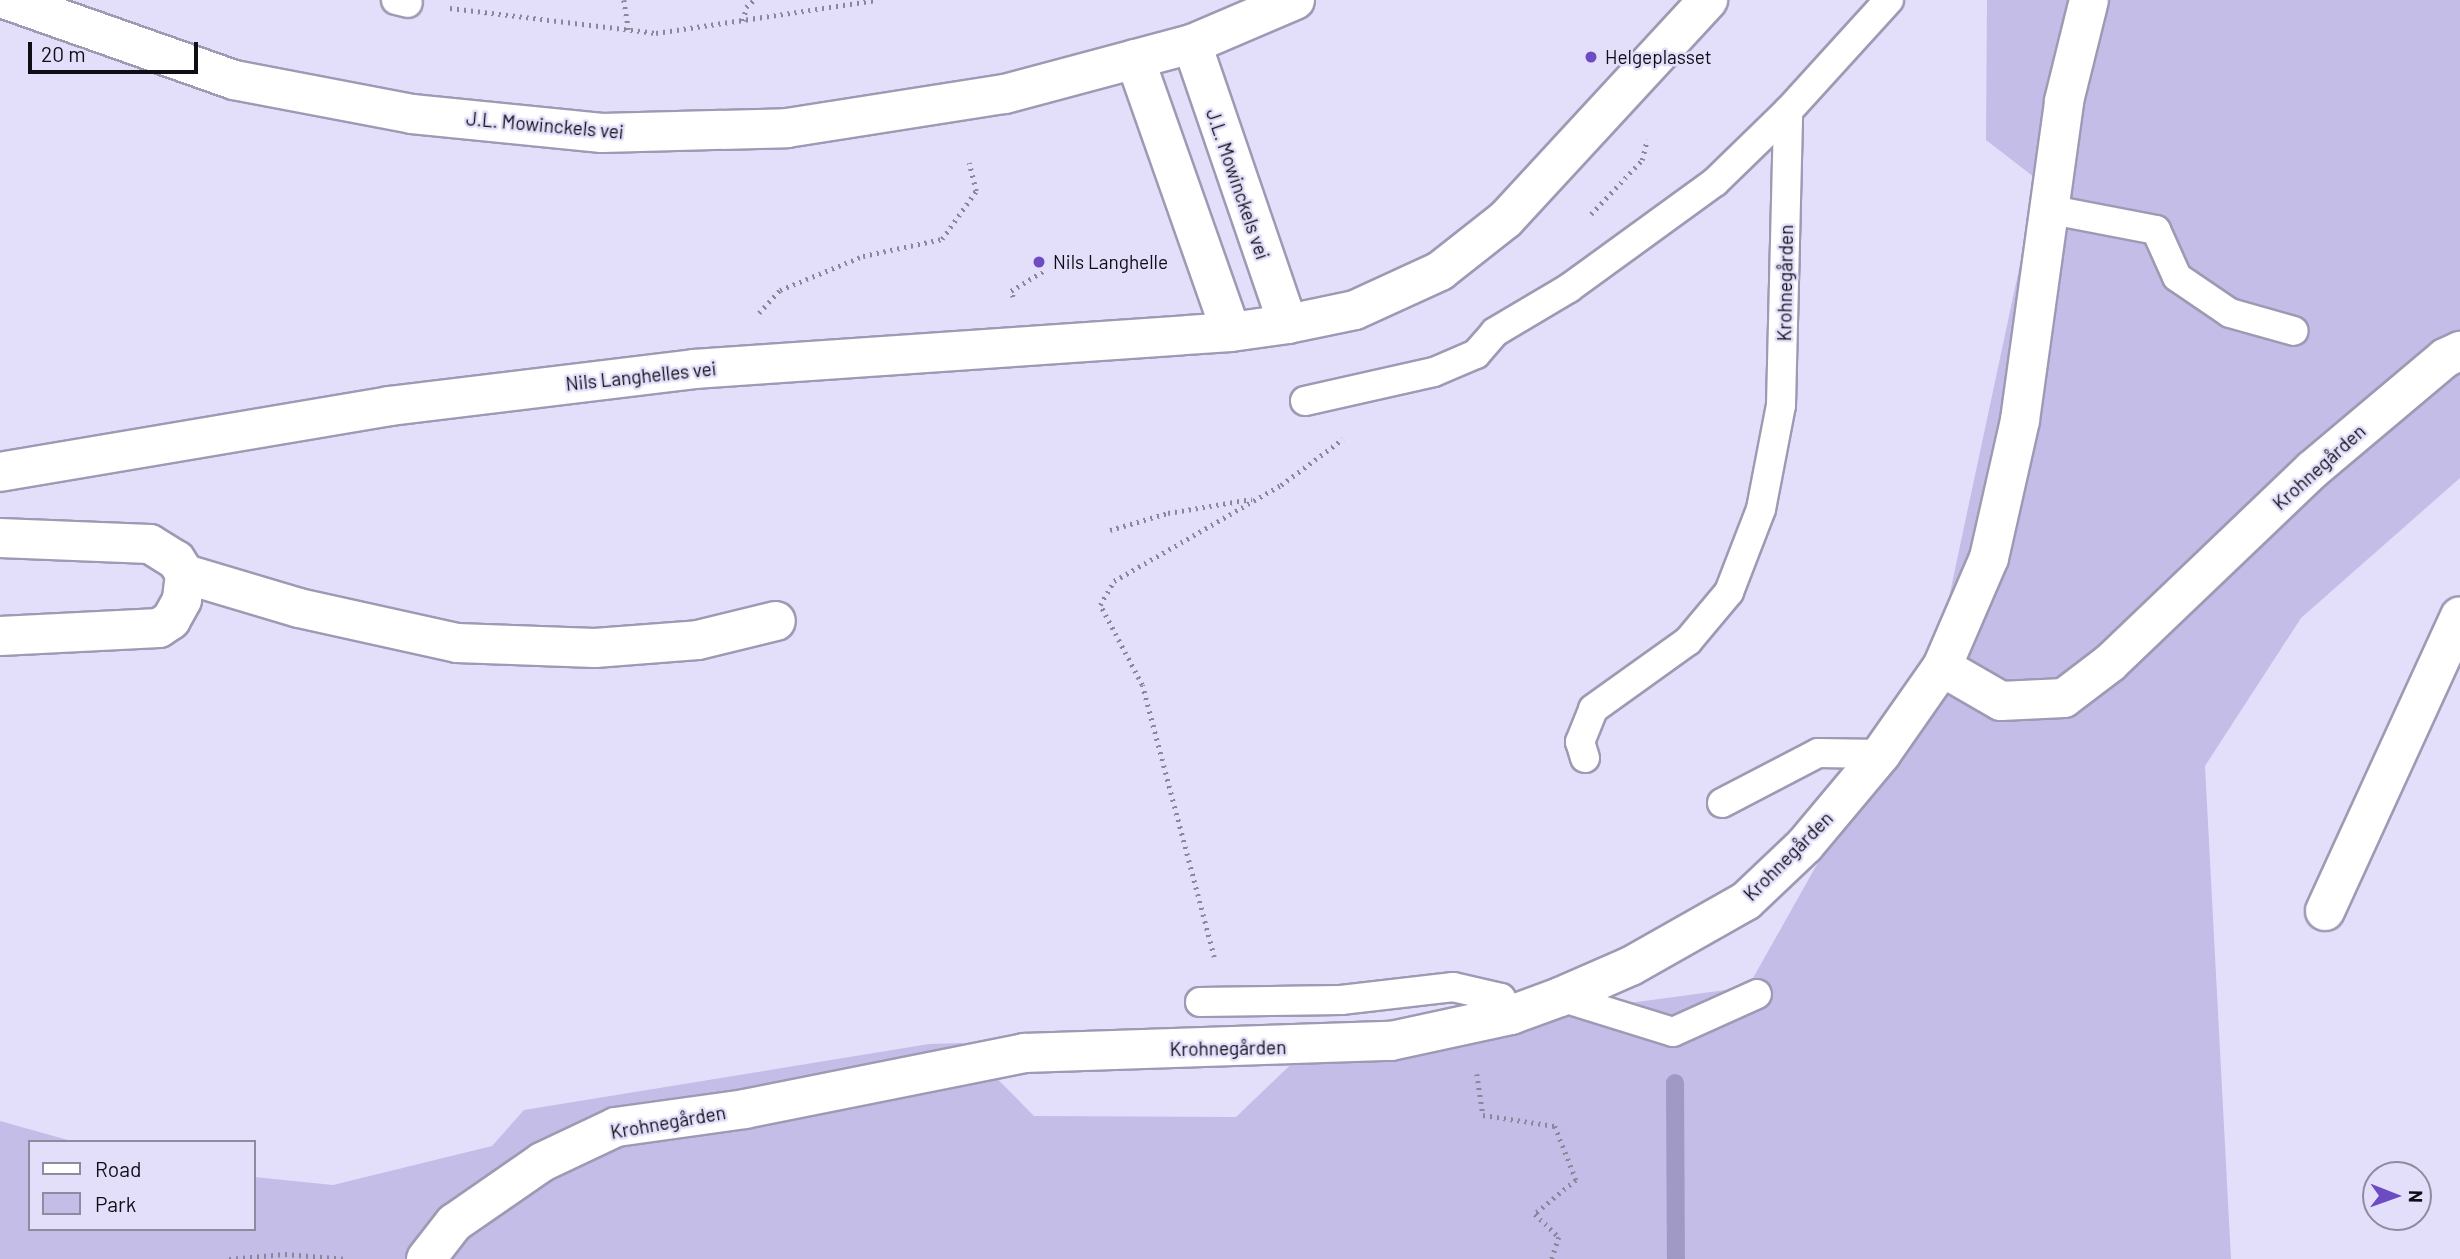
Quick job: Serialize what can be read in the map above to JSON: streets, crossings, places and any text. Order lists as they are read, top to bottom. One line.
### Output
{"streets":{"street":["J.L. Mowinckels vei","Krohnegården","Nils Langhelles vei"]},"crossings":[["J.L. Mowinckels vei","Nils Langhelles vei"]],"places":["Helgeplasset","Nils Langhelle"],"legend":["Road","Park"],"scale_bar":"20 m","north":"right"}
